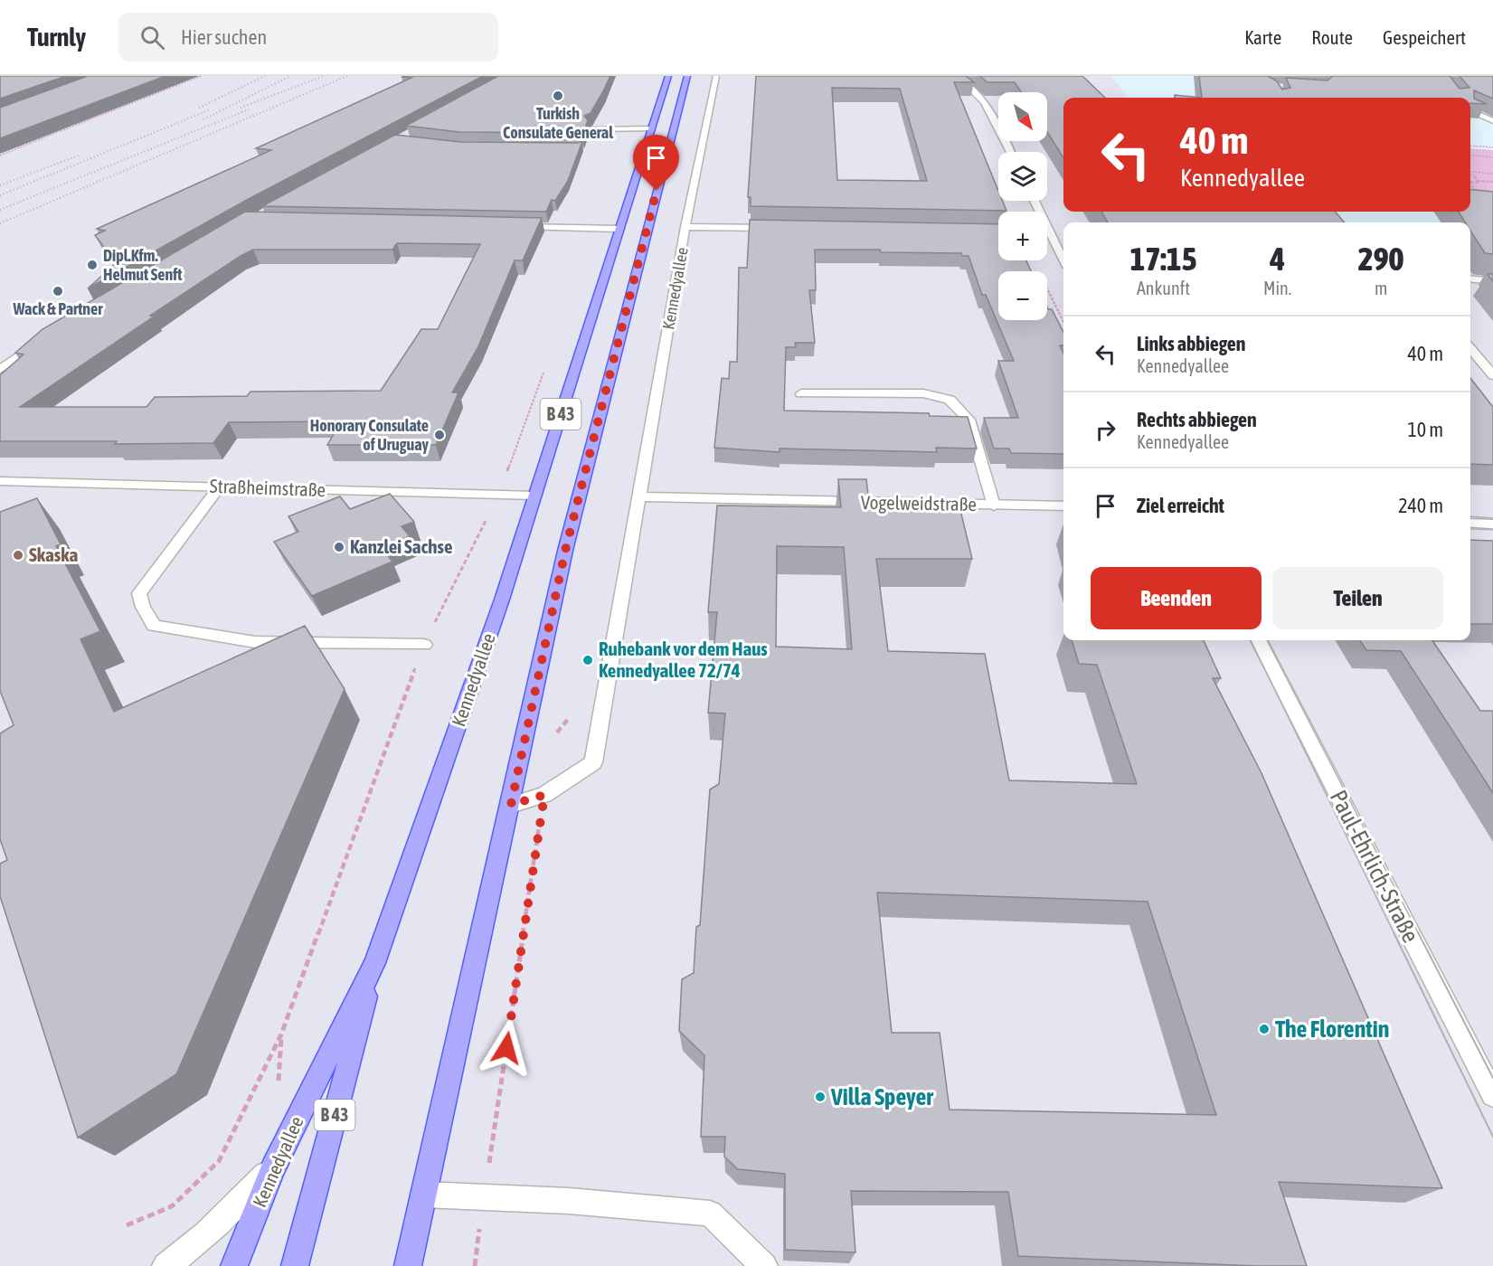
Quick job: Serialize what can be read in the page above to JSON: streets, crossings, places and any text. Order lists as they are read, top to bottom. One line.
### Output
{"streets":{"main road":["Kennedyallee","B 43"],"street":["Straßheimstraße","Vogelweidstraße","Paul-Ehrlich-Straße"]},"crossings":[["Kennedyallee","B 43"],["Kennedyallee","Straßheimstraße"],["Kennedyallee","Vogelweidstraße"]],"places":["Turkish Consulate General","Dipl.Kfm. Helmut Senft","Wack & Partner","Honorary Consulate of Uruguay","Kanzlei Sachse","Skaska","Ruhebank vor dem Haus Kennedyallee 72/74","The Florentin","Villa Speyer"],"north":"bottom right","page":{"header":"Turnly","search":"Hier suchen","nav":["Karte","Route","Gespeichert"],"map_buttons":["+","−"],"turn":["40 m","Kennedyallee"],"eta":["17:15","Ankunft","4","Min.","290","m"],"list":[{"name":"Links abbiegen","note":"Kennedyallee","value":"40 m"},{"name":"Rechts abbiegen","note":"Kennedyallee","value":"10 m"},{"name":"Ziel erreicht","value":"240 m"}],"buttons":["Beenden","Teilen"]}}
